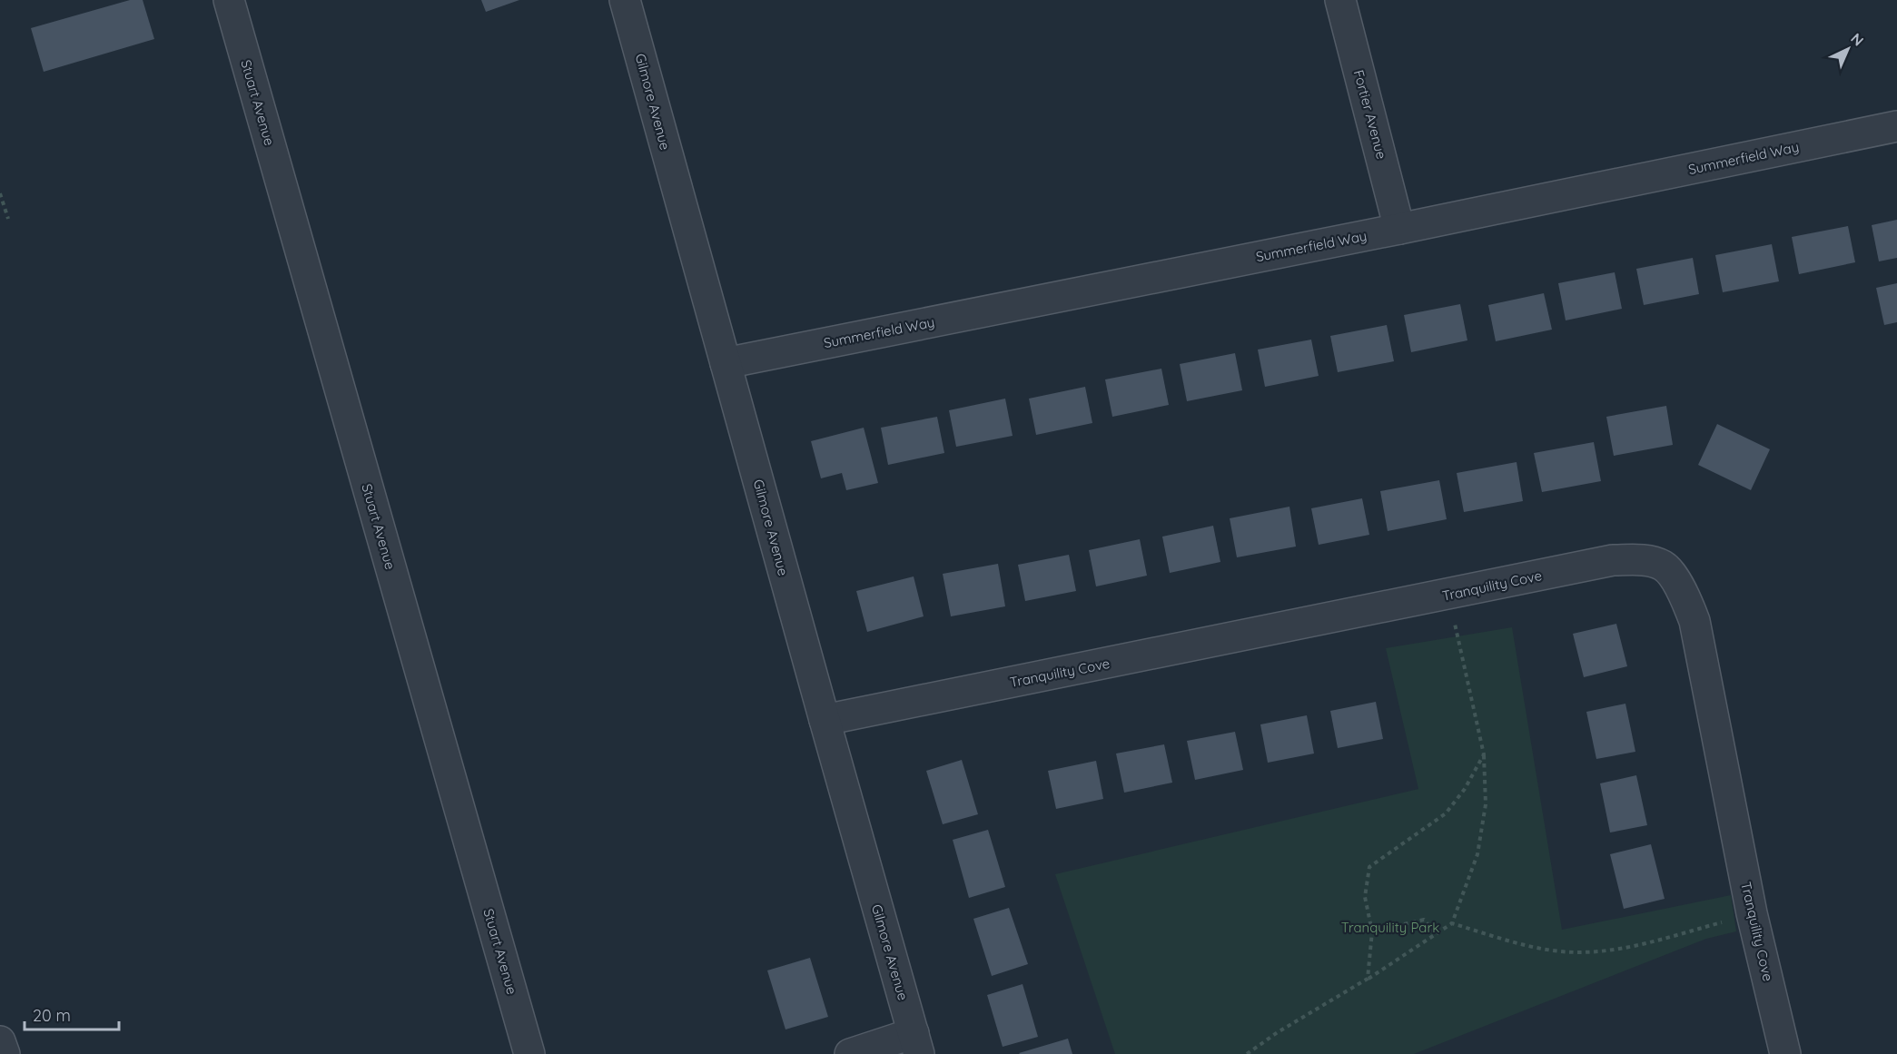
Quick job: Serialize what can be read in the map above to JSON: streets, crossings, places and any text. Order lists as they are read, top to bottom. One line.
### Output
{"streets":{"street":["Gilmore Avenue","Stuart Avenue","Fortier Avenue","Summerfield Way","Tranquility Cove"]},"crossings":[["Gilmore Avenue","Summerfield Way"],["Gilmore Avenue","Tranquility Cove"],["Fortier Avenue","Summerfield Way"]],"parks":["Tranquility Park"],"scale_bar":"20 m","north":"top right"}
